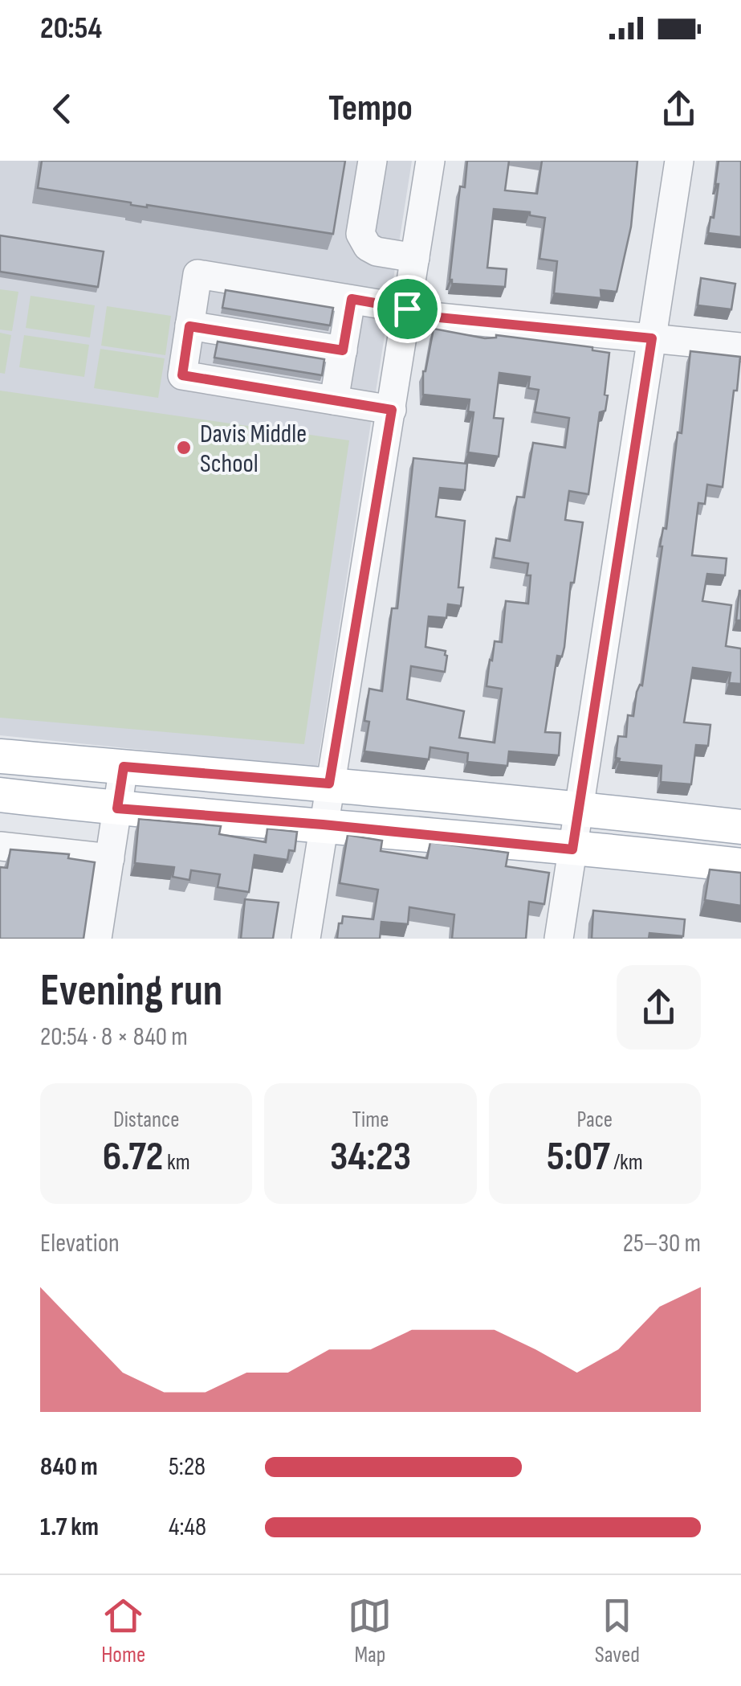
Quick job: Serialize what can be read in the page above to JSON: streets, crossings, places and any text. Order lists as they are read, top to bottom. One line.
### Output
{"places":["Davis Middle School"],"page":{"status":"20:54","header":"Tempo","heading":["Evening run","20:54 · 8 × 840 m"],"stats":[["Distance","6.72 km"],["Time","34:23"],["Pace","5:07 /km"]],"chart":["Elevation","25–30 m"],"list":[{"name":"840 m","note":"5:28"},{"name":"1.7 km","note":"4:48"}],"tabs":["Home","Map","Saved"]}}
